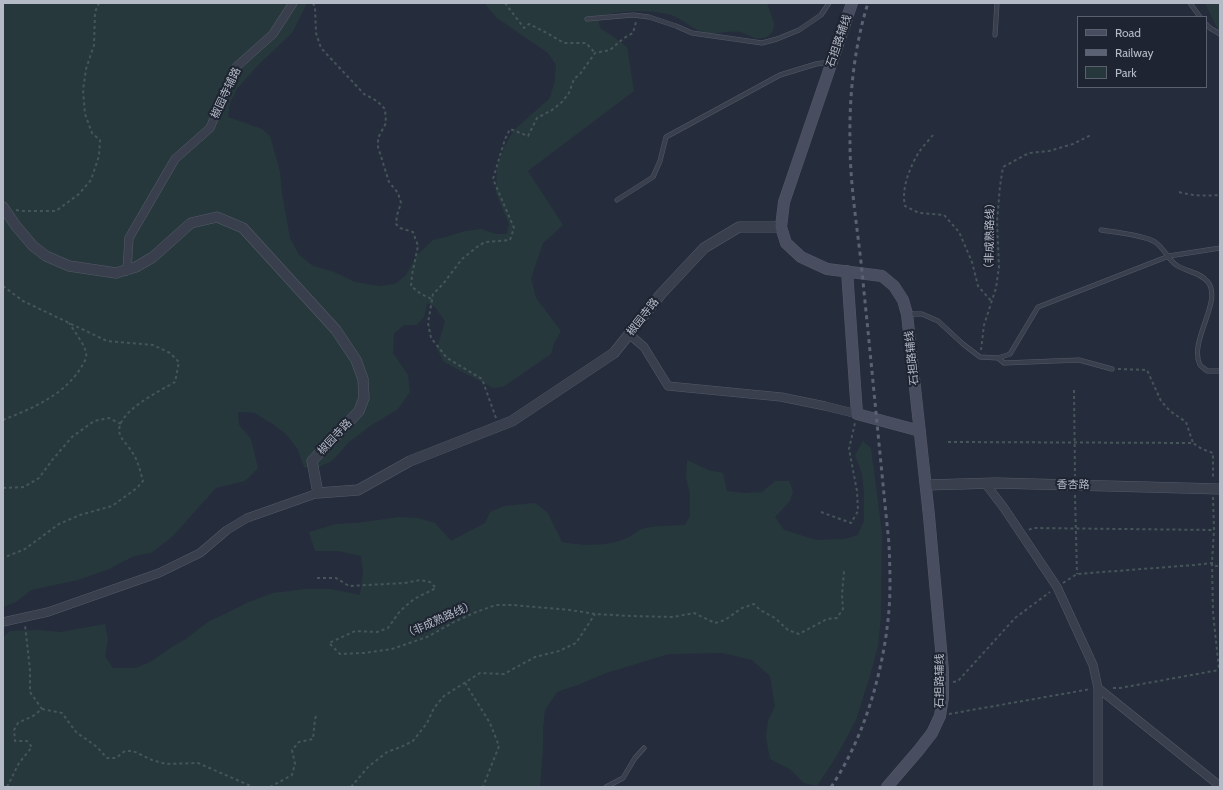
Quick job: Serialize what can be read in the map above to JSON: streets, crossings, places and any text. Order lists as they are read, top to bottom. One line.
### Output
{"streets":{"main road":["石担路辅线"],"street":["椒园寺辅路","椒园寺路","香杏路"],"path":["（非成熟路线）"]},"crossings":[["石担路辅线","椒园寺路"],["石担路辅线","香杏路"],["椒园寺辅路","椒园寺路"]],"legend":["Road","Railway","Park"]}
